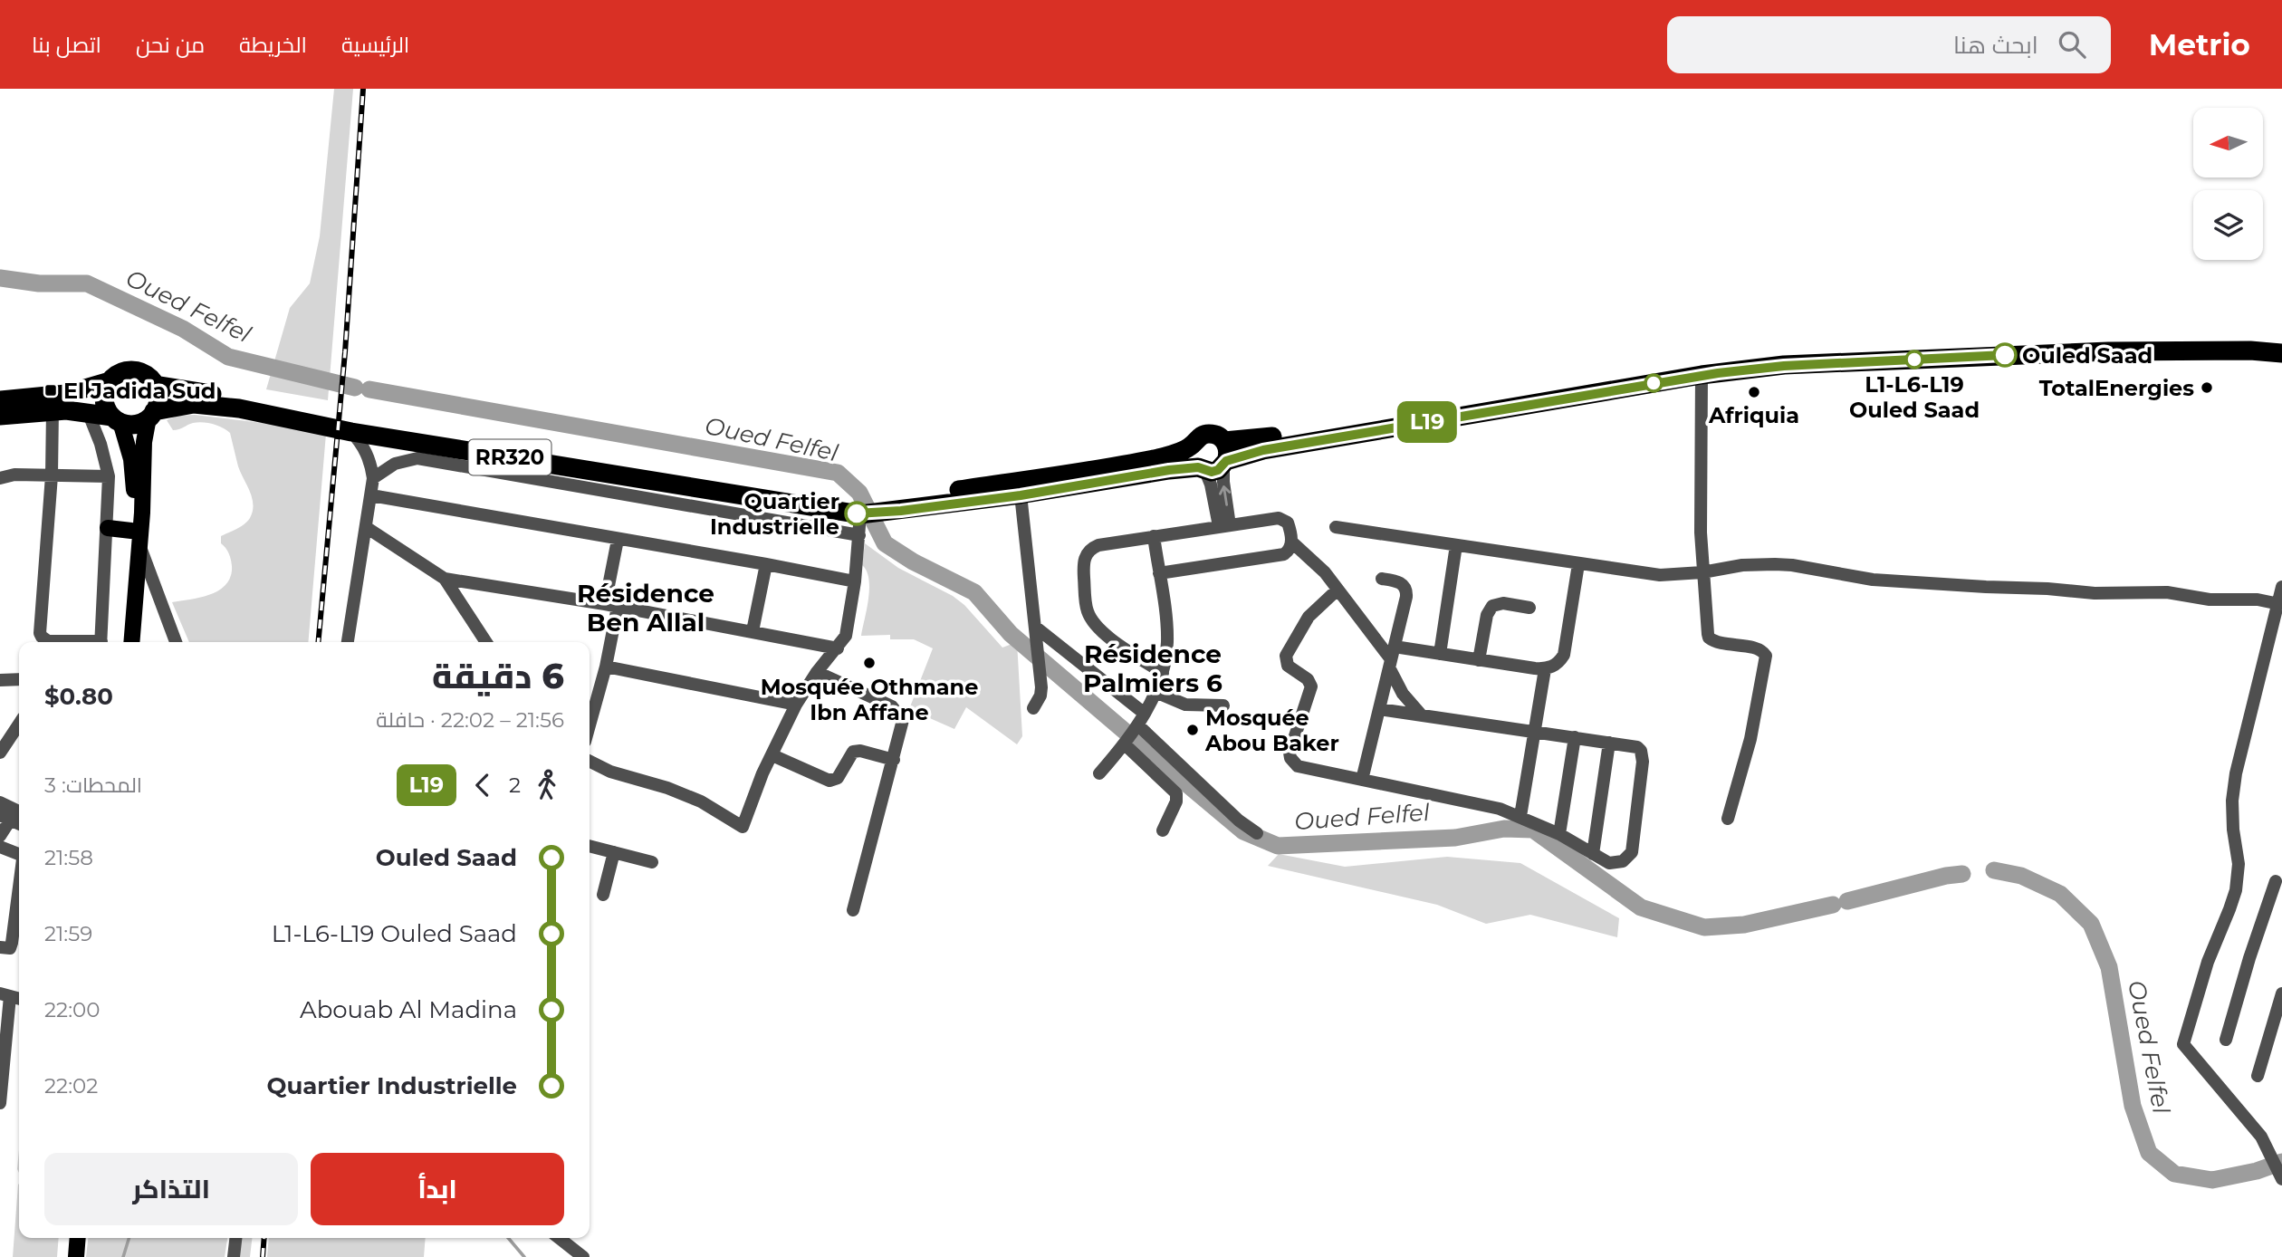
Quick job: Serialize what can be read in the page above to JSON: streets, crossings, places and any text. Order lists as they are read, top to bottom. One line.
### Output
{"streets":{"highway":["RR320"]},"districts":["Résidence Ben Allal","Résidence Palmiers 6"],"water":["Oued Felfel"],"places":{"other":["Ouled Saad","L1-L6-L19 Ouled Saad","TotalEnergies","Afriquia","Quartier Industrielle","Mosquée Othmane Ibn Affane","Mosquée Abou Baker"],"transit":["El Jadida Sud"]},"lines":["bus line L19"],"north":"left","page":{"header":"Metrio","search":"ابحث هنا","nav":["الرئيسية","الخريطة","من نحن","اتصل بنا"],"on_map":"L19","heading":["6 دقيقة","21:56 – 22:02 · حافلة","$0.80"],"legs":["2","L19","المحطات: 3"],"list":[{"name":"Ouled Saad","value":"21:58"},{"name":"L1-L6-L19 Ouled Saad","value":"21:59"},{"name":"Abouab Al Madina","value":"22:00"},{"name":"Quartier Industrielle","value":"22:02"}],"buttons":["ابدأ","التذاكر"]}}
